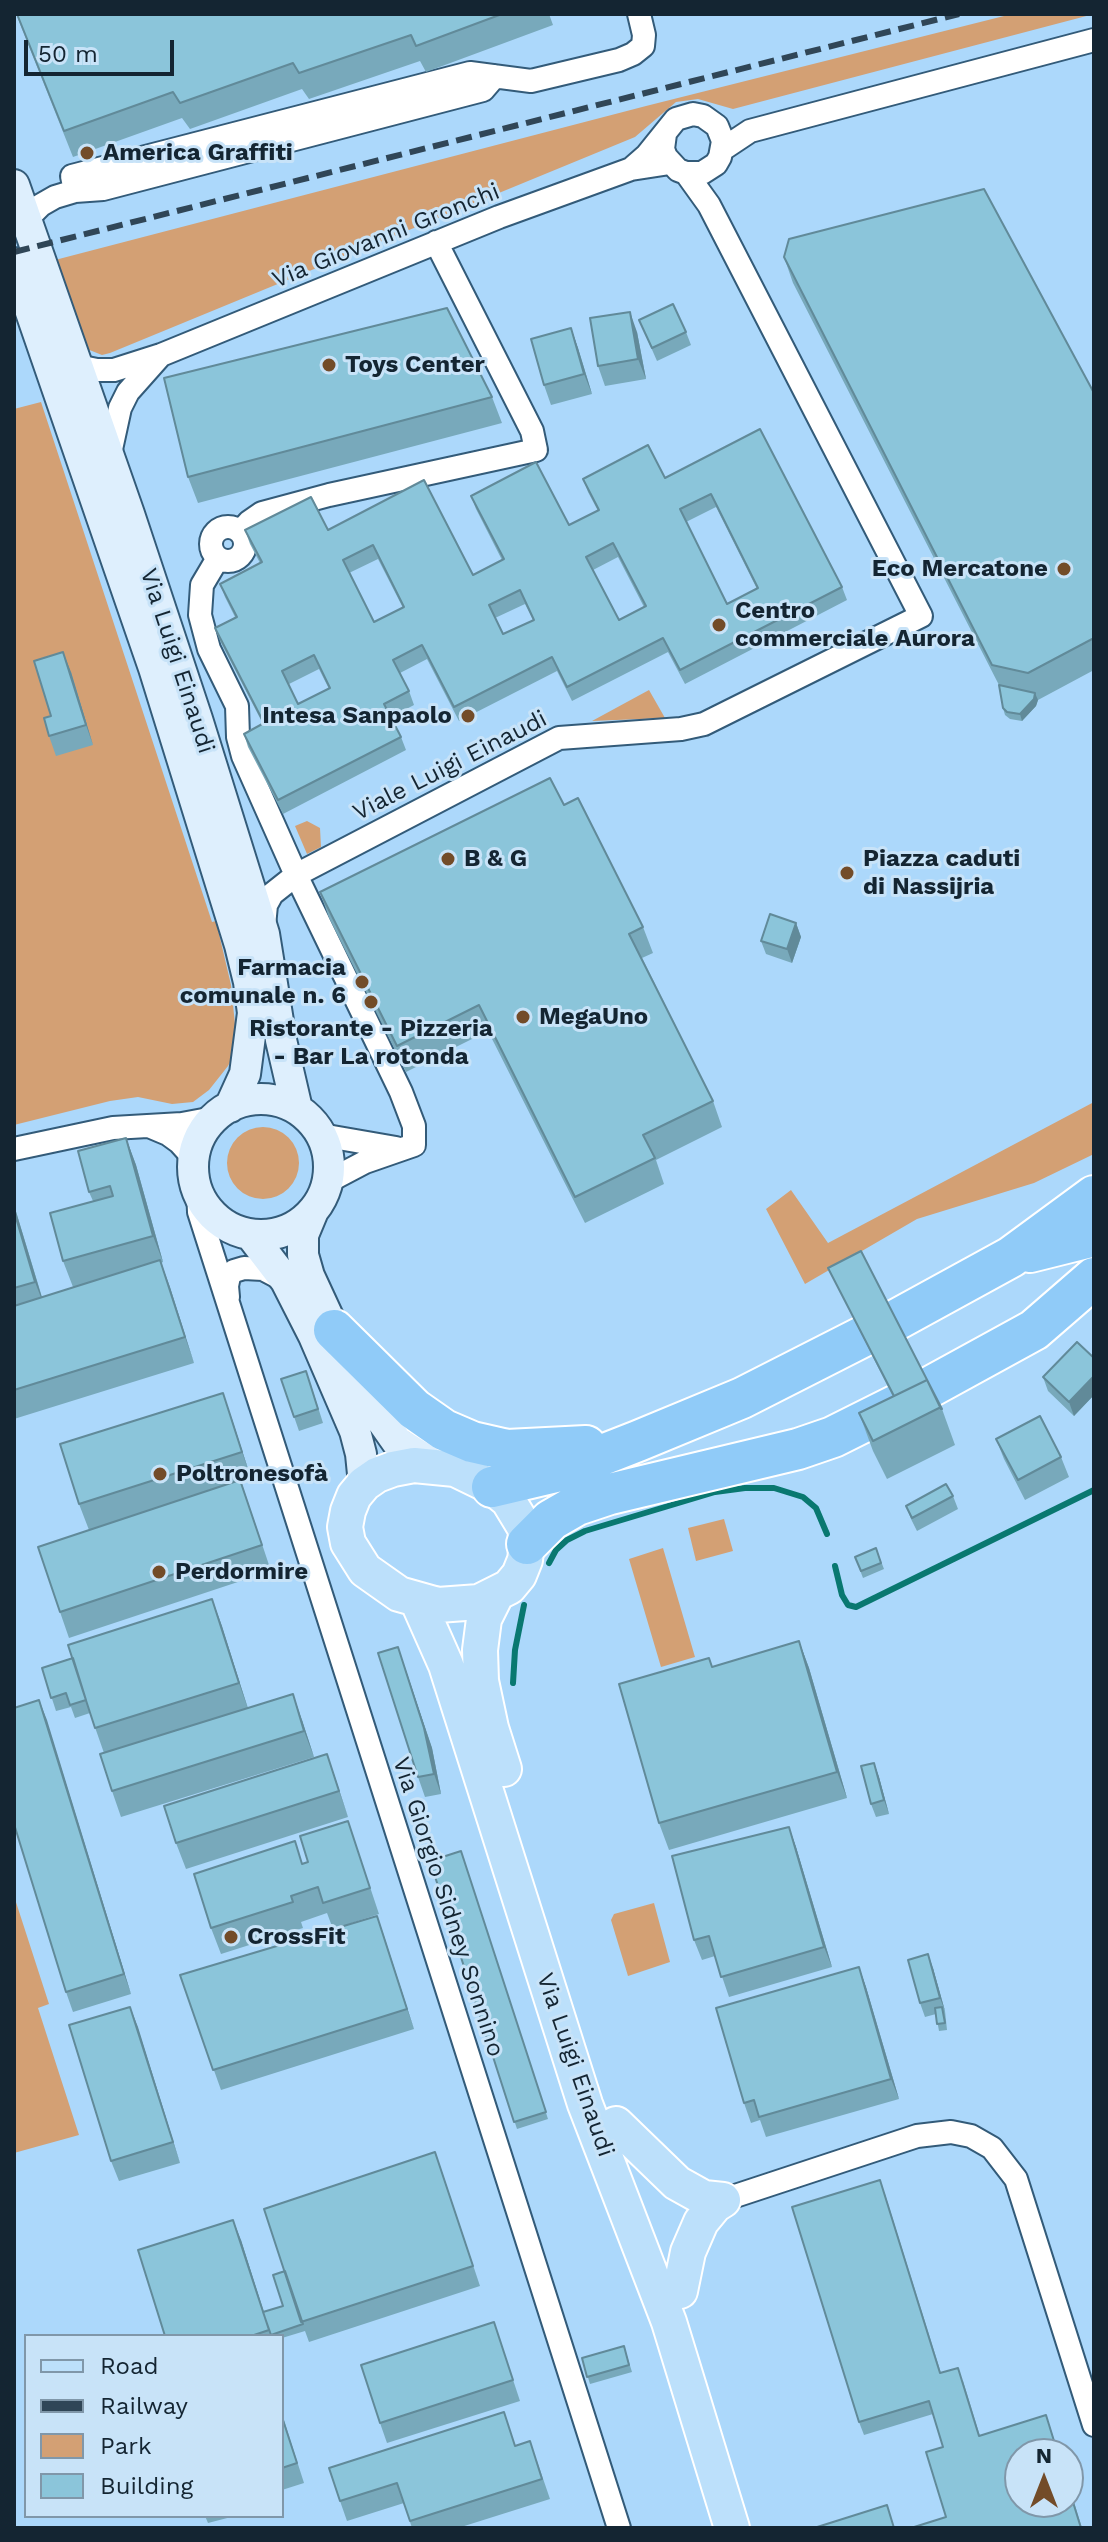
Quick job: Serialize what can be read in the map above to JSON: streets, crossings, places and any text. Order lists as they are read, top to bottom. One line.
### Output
{"streets":{"main road":["Via Luigi Einaudi"],"street":["Via Giovanni Gronchi","Viale Luigi Einaudi","Via Giorgio Sidney Sonnino"]},"crossings":[["Via Giovanni Gronchi","Via Luigi Einaudi"],["Via Luigi Einaudi","Viale Luigi Einaudi"],["Via Luigi Einaudi","Via Giorgio Sidney Sonnino"]],"places":["America Graffiti","Toys Center","Eco Mercatone","Centro commerciale Aurora","Intesa Sanpaolo","B & G","Piazza caduti di Nassijria","Farmacia comunale n. 6","Ristorante - Pizzeria - Bar La rotonda","MegaUno","Poltronesofà","Perdormire","CrossFit"],"legend":["Road","Railway","Park","Building"],"scale_bar":"50 m","north":"top"}
